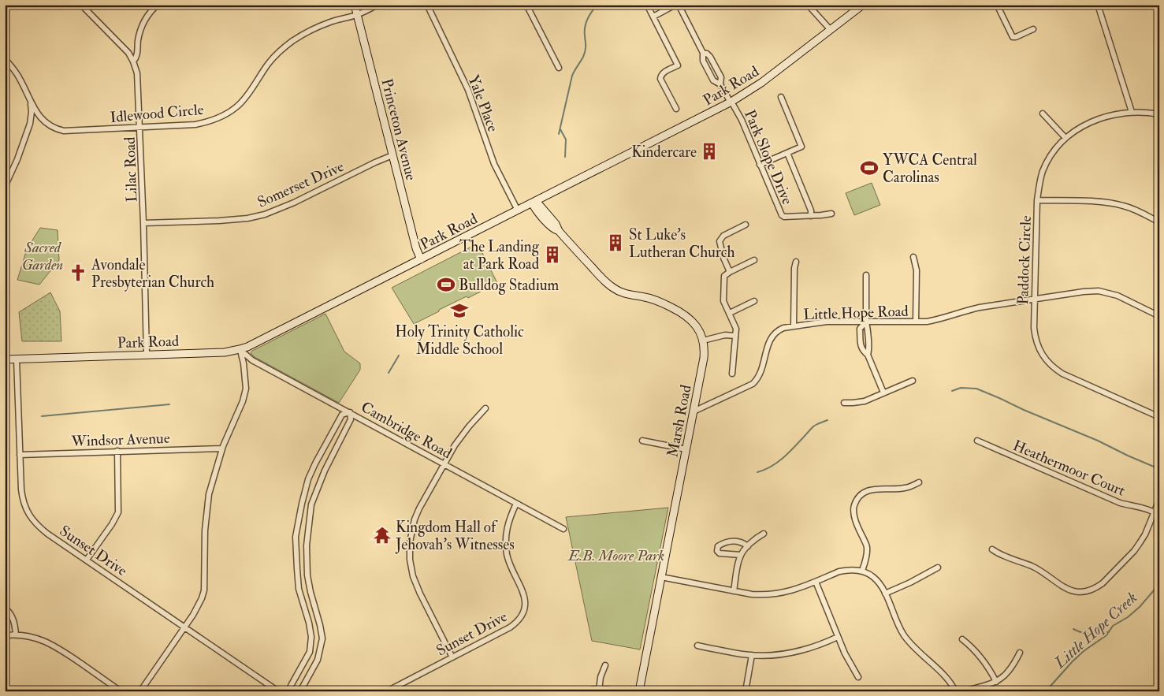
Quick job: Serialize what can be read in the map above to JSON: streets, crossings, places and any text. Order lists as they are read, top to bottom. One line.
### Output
{"streets":{"main road":["Park Road","Princeton Avenue","Marsh Road"],"street":["Yale Place","Idlewood Circle","Park Slope Drive","Lilac Road","Somerset Drive","Paddock Circle","Little Hope Road","Cambridge Road","Windsor Avenue","Heathermoor Court","Sunset Drive"]},"crossings":[["Park Road","Yale Place"],["Park Road","Princeton Avenue"],["Park Road","Park Slope Drive"],["Park Road","Lilac Road"],["Park Road","Marsh Road"],["Park Road","Cambridge Road"],["Park Road","Sunset Drive"],["Idlewood Circle","Princeton Avenue"],["Idlewood Circle","Lilac Road"],["Princeton Avenue","Somerset Drive"],["Lilac Road","Somerset Drive"],["Paddock Circle","Little Hope Road"],["Little Hope Road","Marsh Road"],["Cambridge Road","Sunset Drive"],["Windsor Avenue","Sunset Drive"]],"water":["Little Hope Creek"],"parks":["Sacred Garden","E.B. Moore Park"],"places":{"building":["Kindercare","St Luke's Lutheran Church","The Landing at Park Road"],"sports":["YWCA Central Carolinas","Bulldog Stadium"],"church":["Avondale Presbyterian Church"],"school or university":["Holy Trinity Catholic Middle School"],"temple":["Kingdom Hall of Jehovah’s Witnesses"]}}
